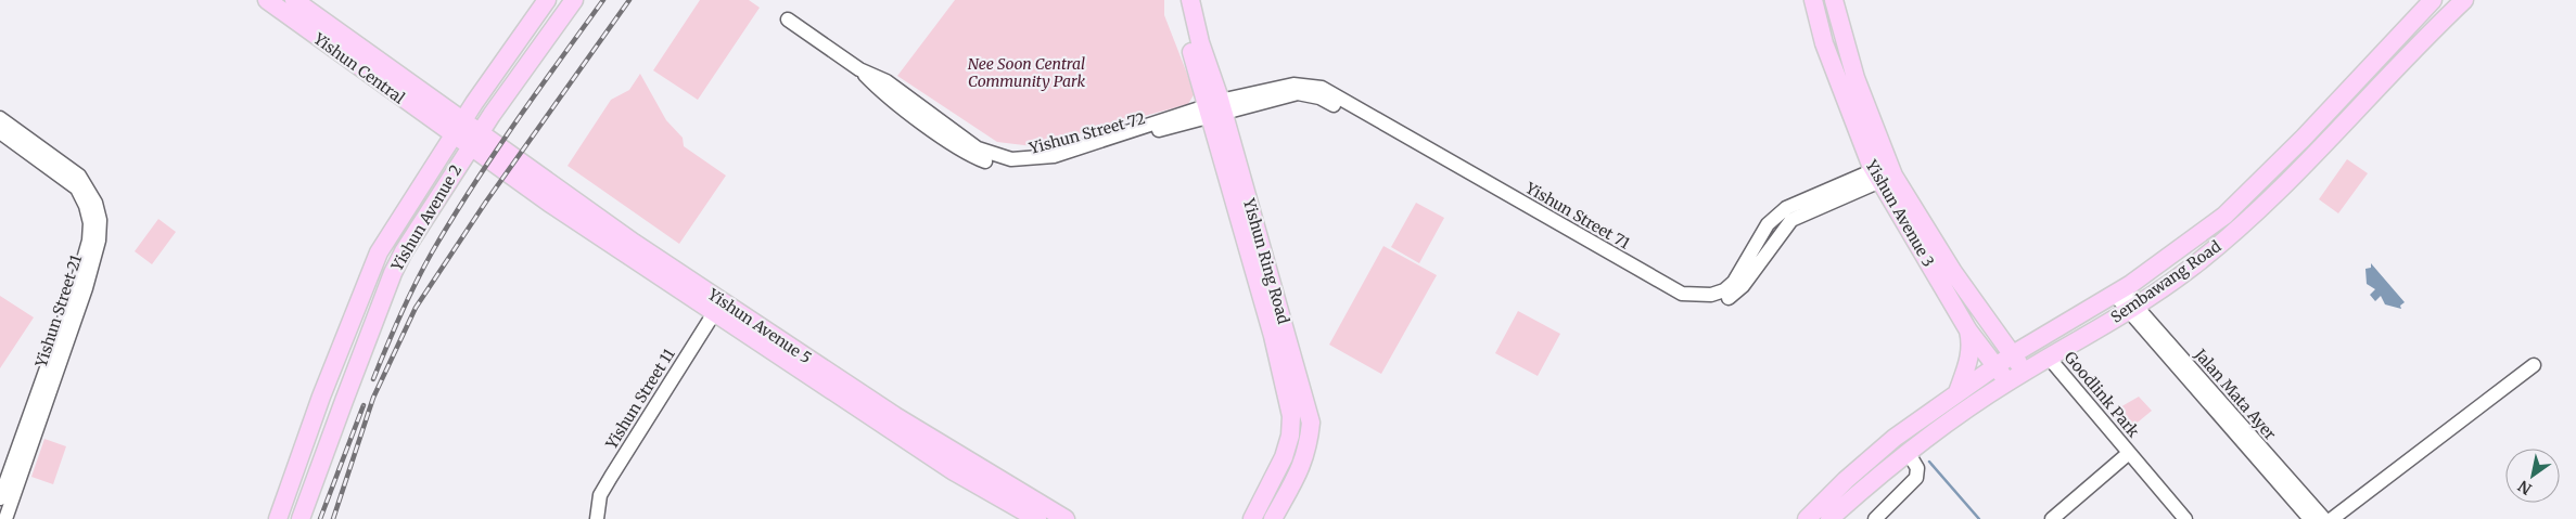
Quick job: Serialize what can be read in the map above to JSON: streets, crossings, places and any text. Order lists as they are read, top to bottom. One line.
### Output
{"streets":{"main road":["Yishun Central","Yishun Avenue 3","Yishun Avenue 2","Yishun Ring Road","Sembawang Road","Yishun Avenue 5"],"street":["Yishun Street 72","Yishun Street 71","Yishun Street 21","Goodlink Park","Jalan Mata Ayer","Yishun Street 11"]},"crossings":[["Yishun Central","Yishun Avenue 2"],["Yishun Central","Yishun Avenue 5"],["Yishun Street 72","Yishun Street 71"],["Yishun Street 72","Yishun Ring Road"],["Yishun Avenue 3","Yishun Street 71"],["Yishun Avenue 3","Sembawang Road"],["Yishun Street 71","Yishun Ring Road"],["Yishun Avenue 2","Yishun Avenue 5"],["Sembawang Road","Goodlink Park"],["Sembawang Road","Jalan Mata Ayer"],["Yishun Avenue 5","Yishun Street 11"]],"parks":["Nee Soon Central Community Park"],"north":"bottom left"}
